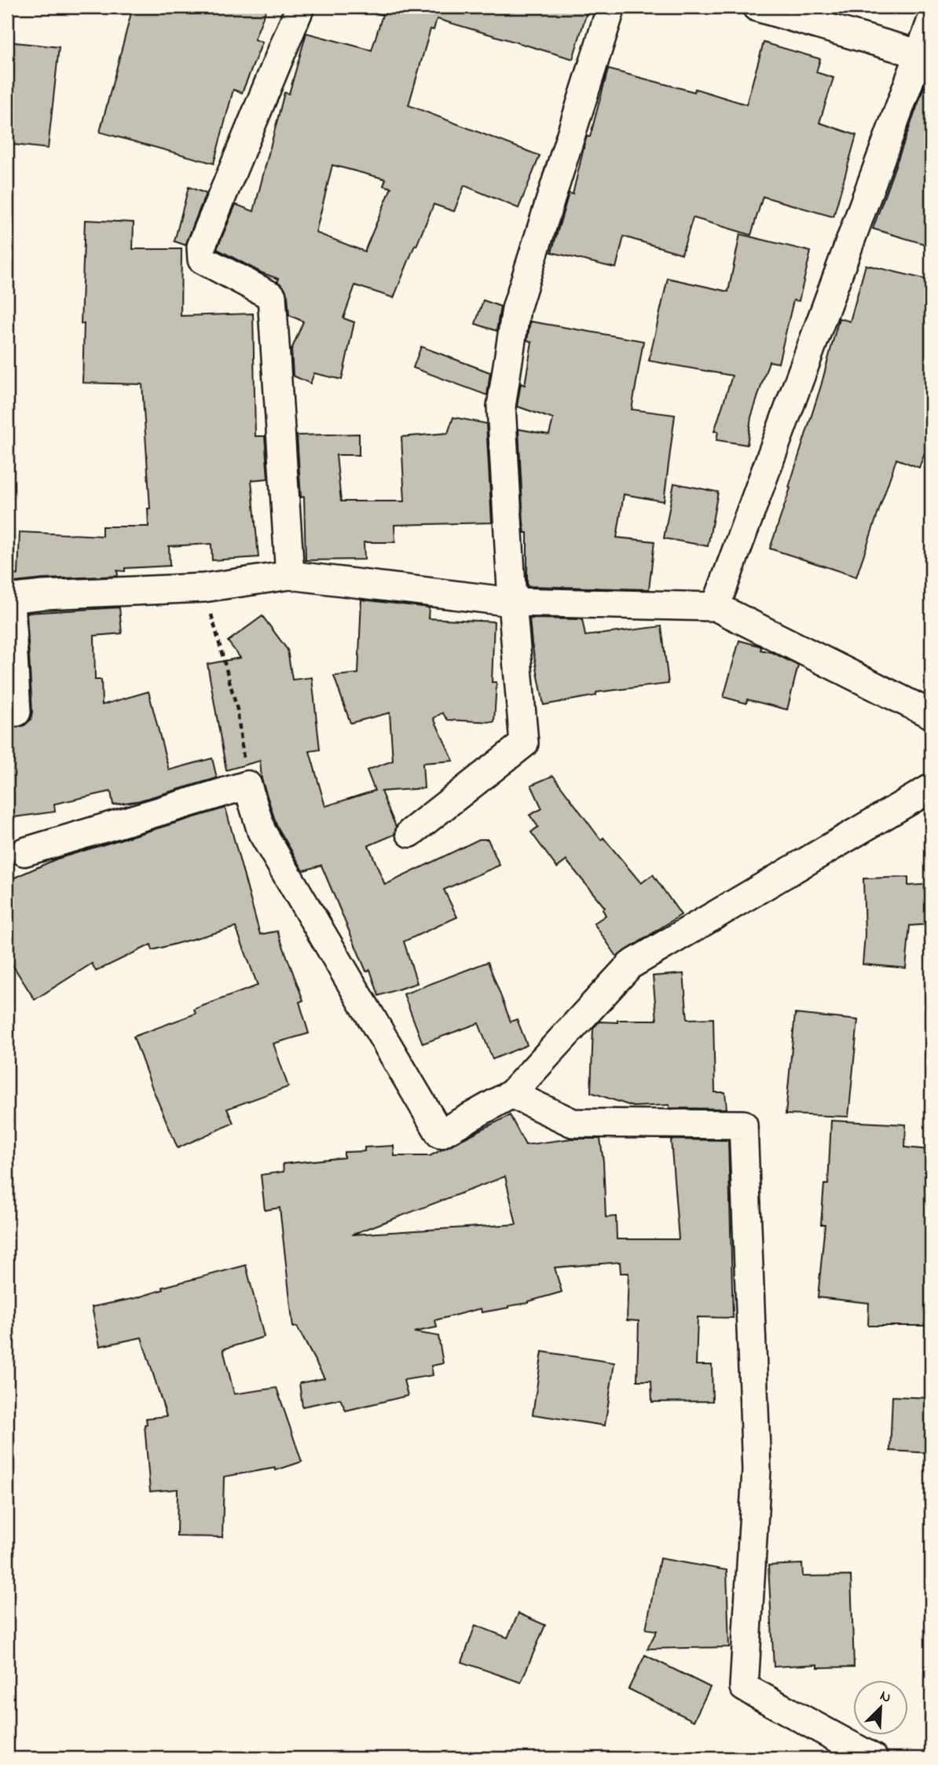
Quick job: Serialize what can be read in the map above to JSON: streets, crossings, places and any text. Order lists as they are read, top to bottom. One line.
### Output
{"north":"top right"}
